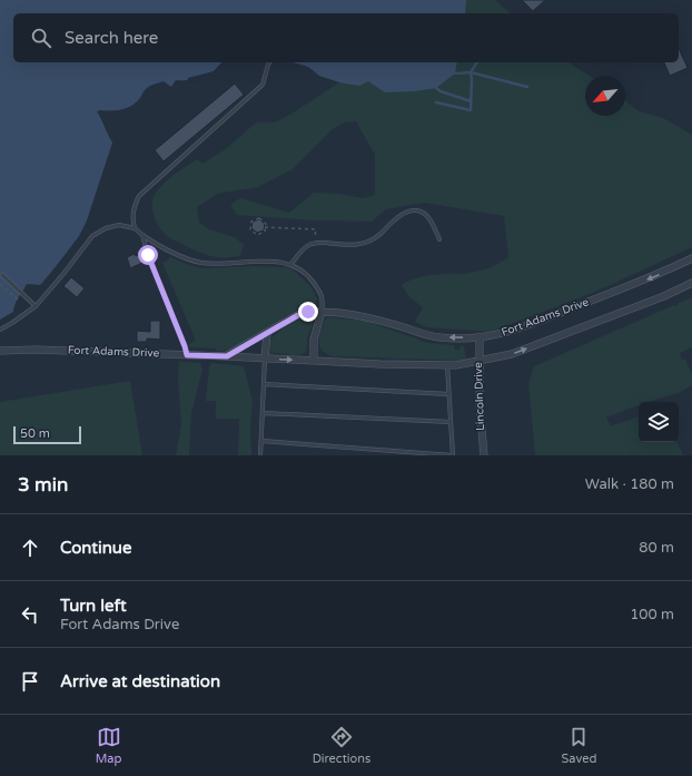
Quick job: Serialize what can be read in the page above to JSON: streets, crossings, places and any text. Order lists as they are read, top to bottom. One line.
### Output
{"streets":{"street":["Fort Adams Drive","Lincoln Drive"]},"crossings":[["Fort Adams Drive","Lincoln Drive"]],"scale_bar":"50 m","north":"bottom left","page":{"search":"Search here","scale":"50 m","heading":["3 min","Walk · 180 m"],"list":[["Continue","80 m"],["Turn left","Fort Adams Drive","100 m"],"Arrive at destination"],"nav":["Map","Directions","Saved"]}}
